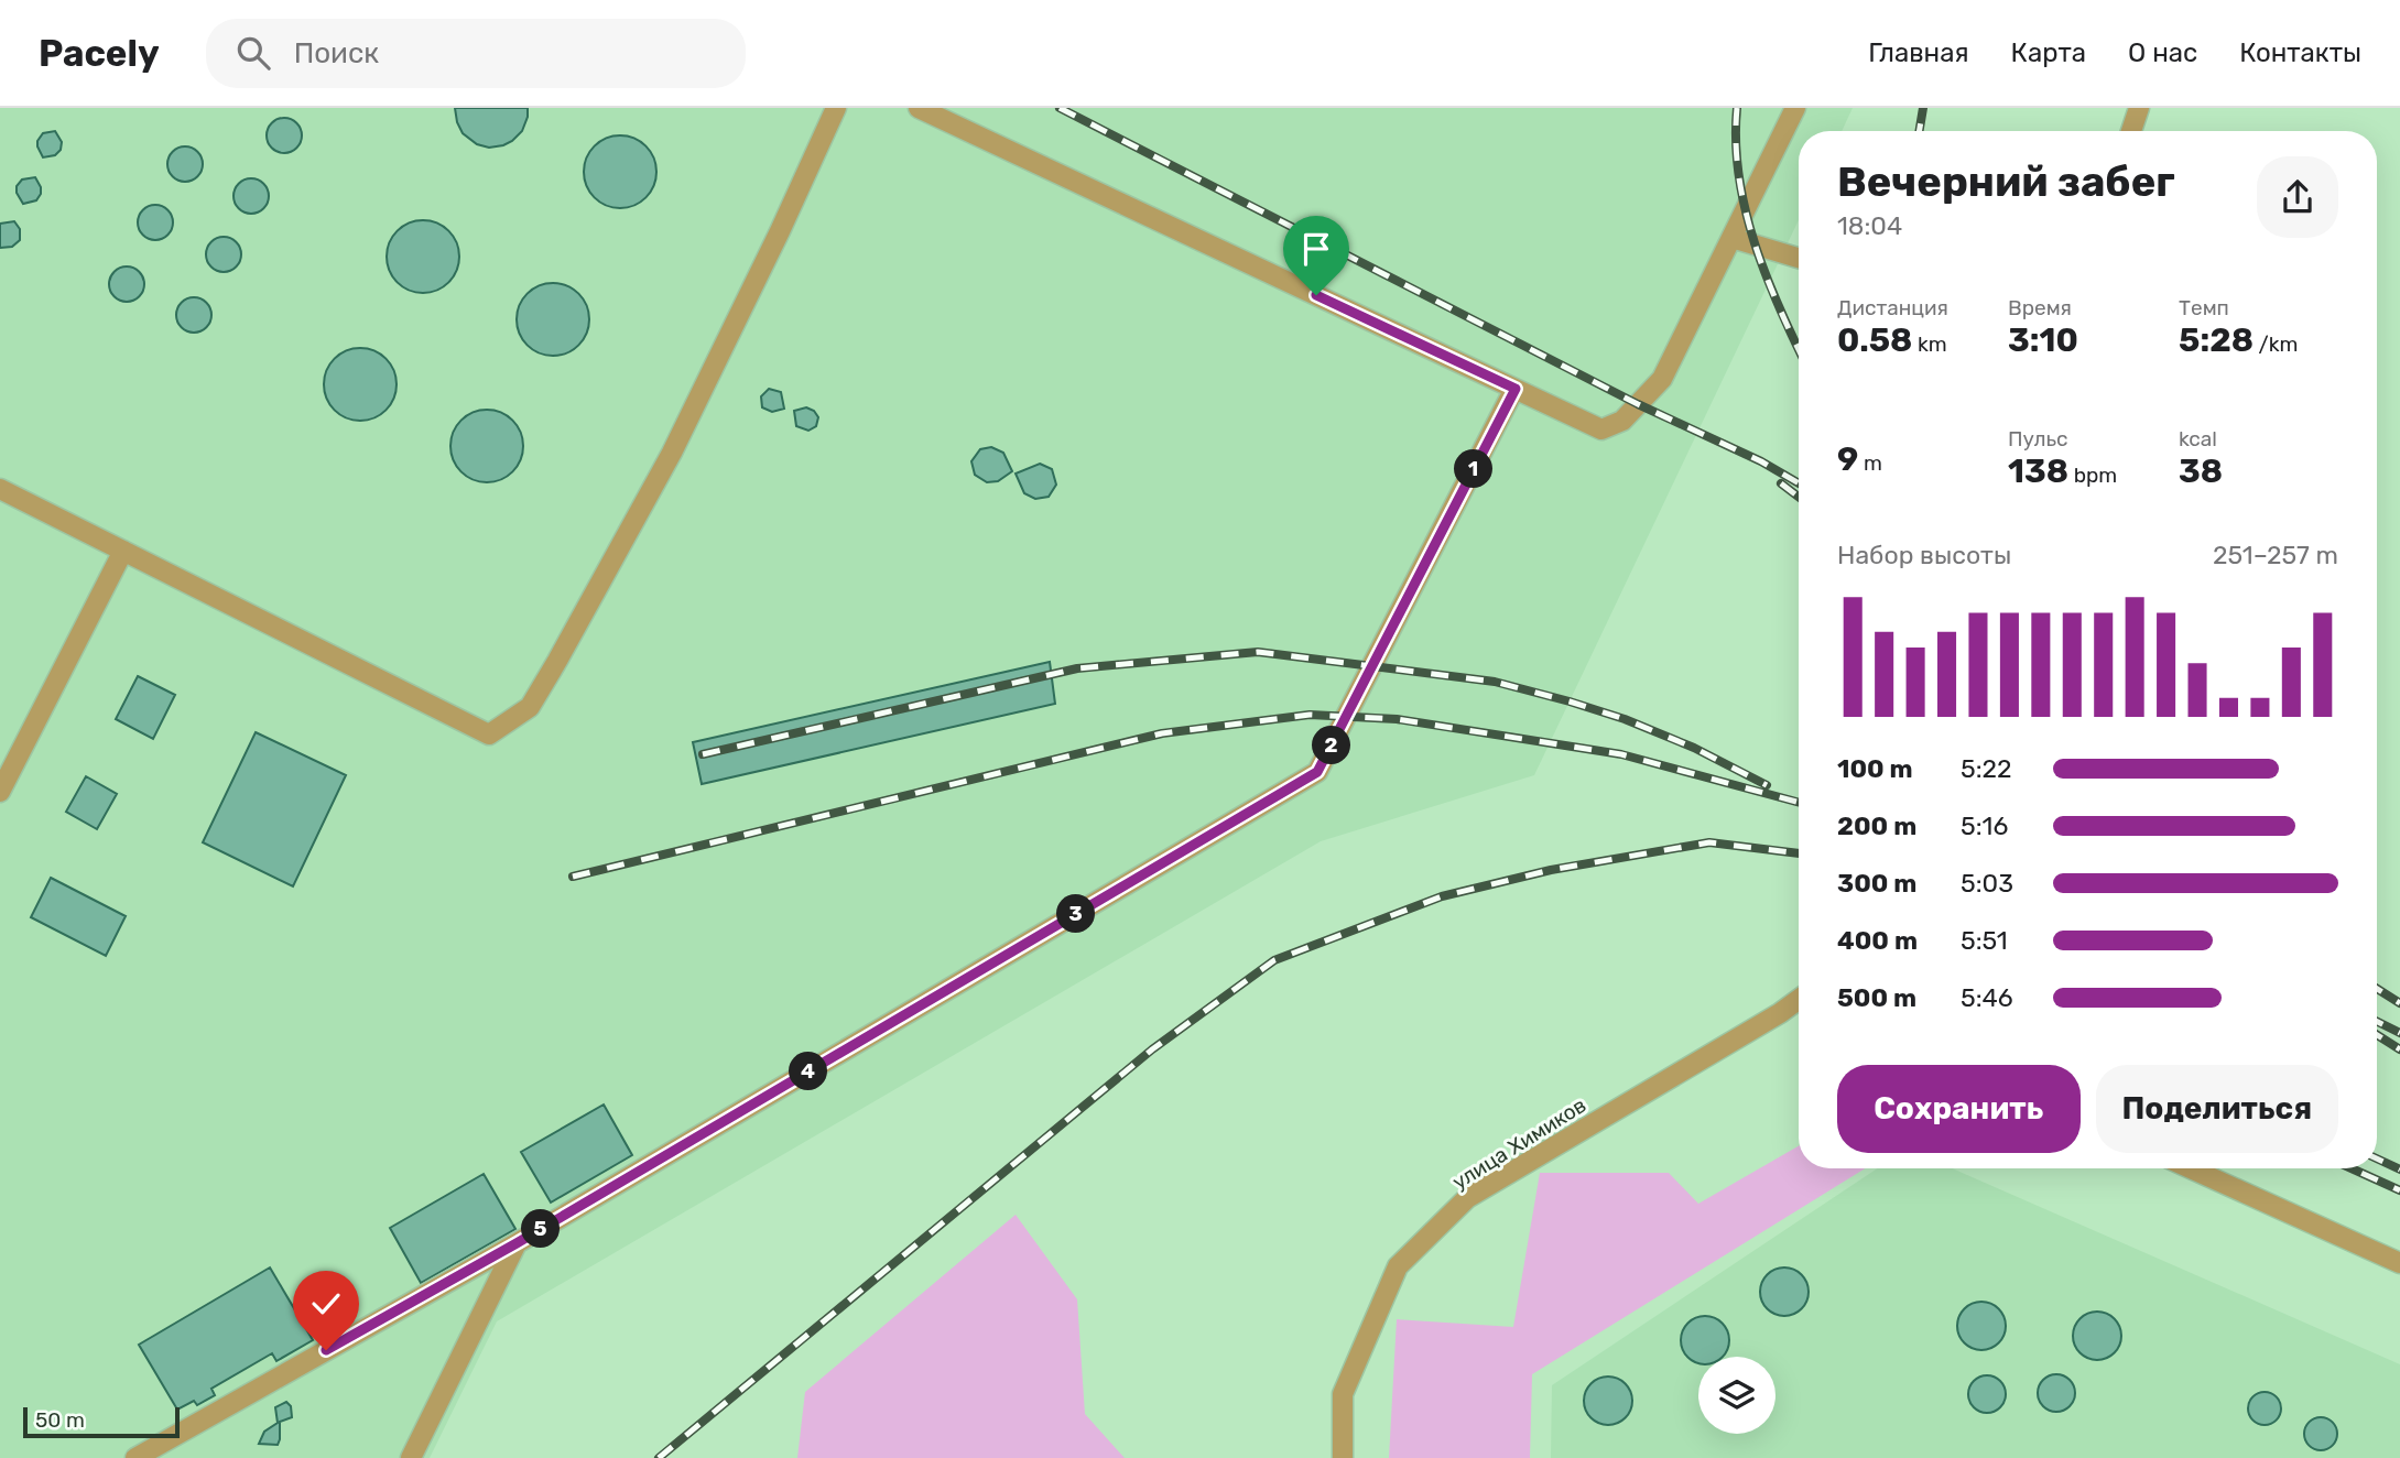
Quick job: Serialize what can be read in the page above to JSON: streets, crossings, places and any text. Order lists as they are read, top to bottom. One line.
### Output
{"streets":{"street":["улица Химиков"]},"scale_bar":"50 m","page":{"header":"Pacely","search":"Поиск","nav":["Главная","Карта","О нас","Контакты"],"heading":["Вечерний забег","18:04"],"stats":[["Дистанция","0.58 km"],["Время","3:10"],["Темп","5:28 /km"],["9 m"],["Пульс","138 bpm"],["kcal","38"]],"pins":["1","2","3","4","5"],"chart":["Набор высоты","251–257 m"],"list":[{"name":"100 m","note":"5:22"},{"name":"200 m","note":"5:16"},{"name":"300 m","note":"5:03"},{"name":"400 m","note":"5:51"},{"name":"500 m","note":"5:46"}],"buttons":["Сохранить","Поделиться"],"scale":"50 m"}}
